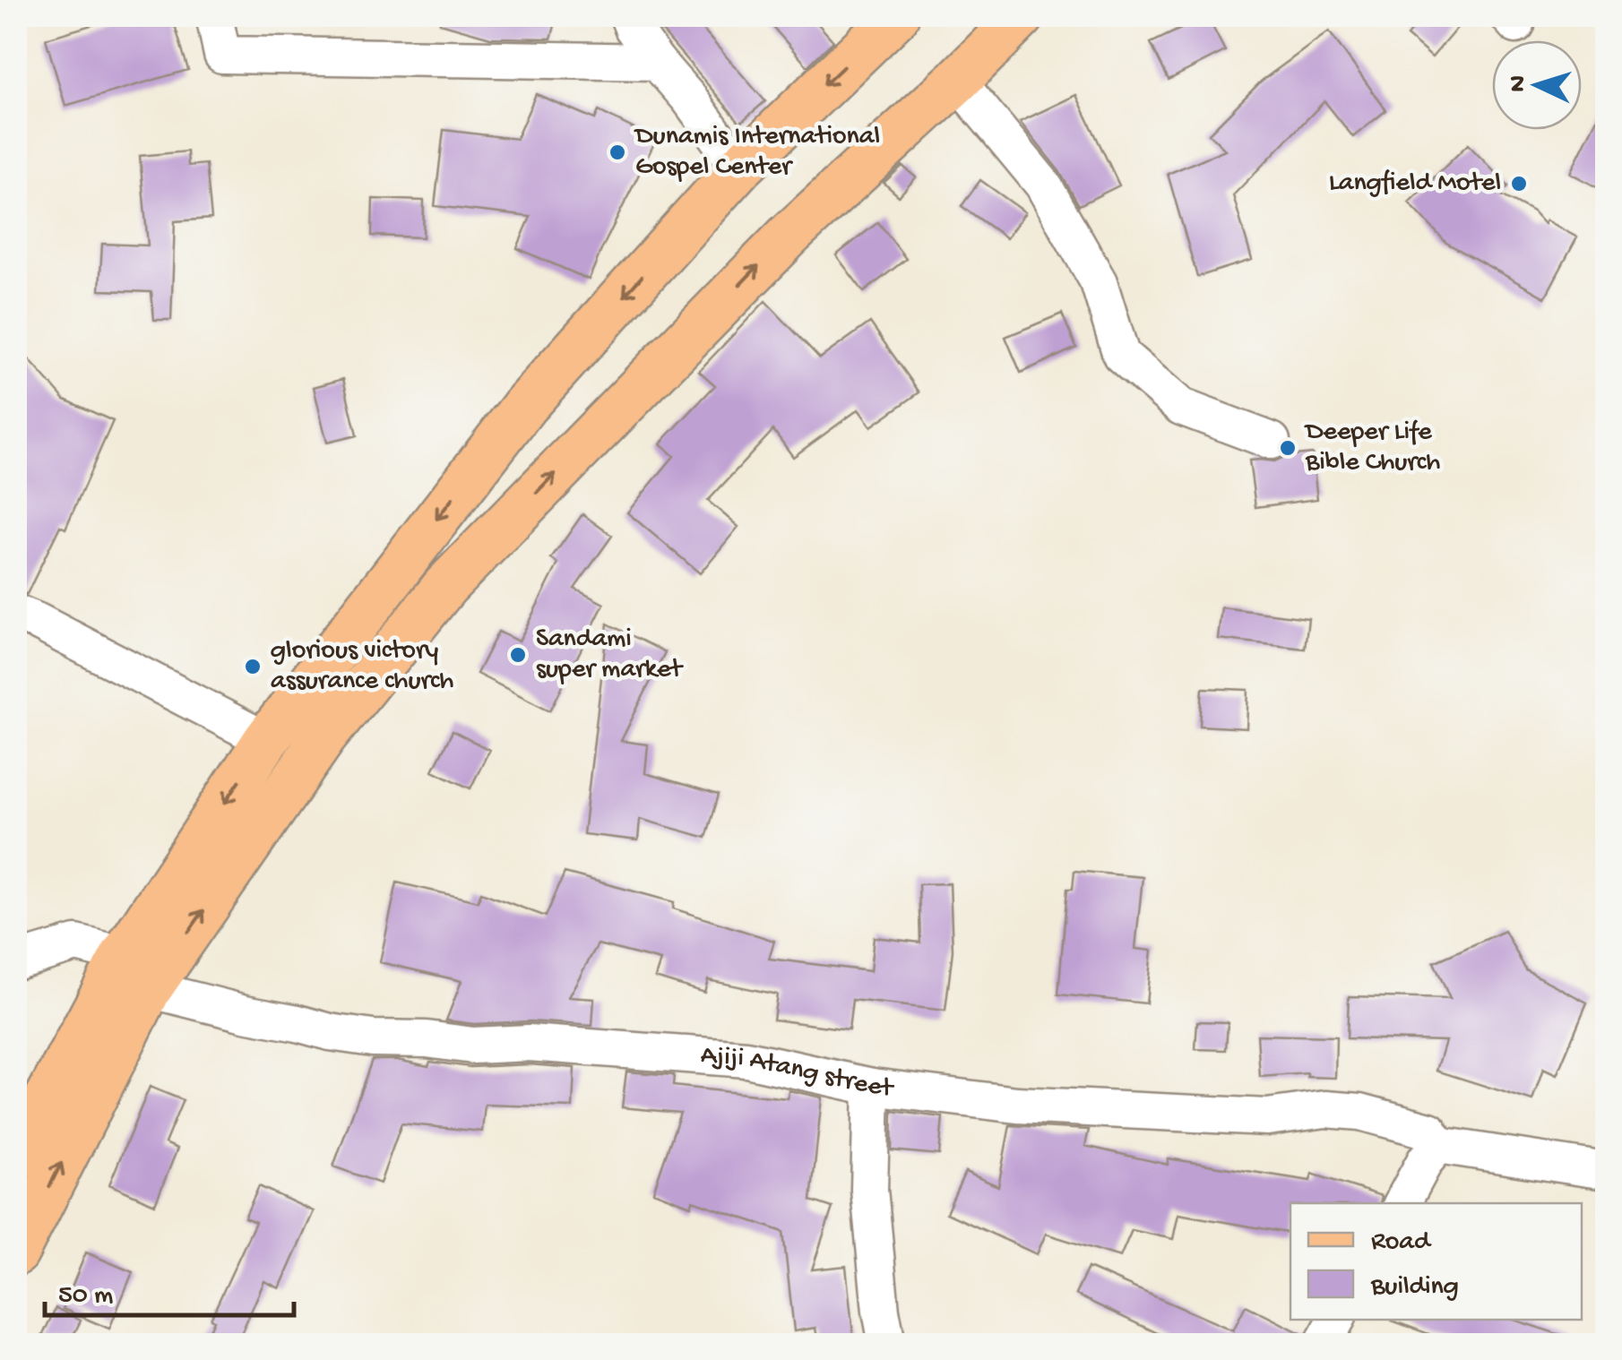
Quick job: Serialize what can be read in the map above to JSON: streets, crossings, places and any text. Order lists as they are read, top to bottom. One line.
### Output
{"streets":{"street":["Ajiji Atang street"]},"places":["Dunamis International Gospel Center","Langfield Motel","Deeper Life Bible Church","Sandami super market","glorious victory assurance church"],"legend":["Road","Building"],"scale_bar":"50 m","north":"left"}
